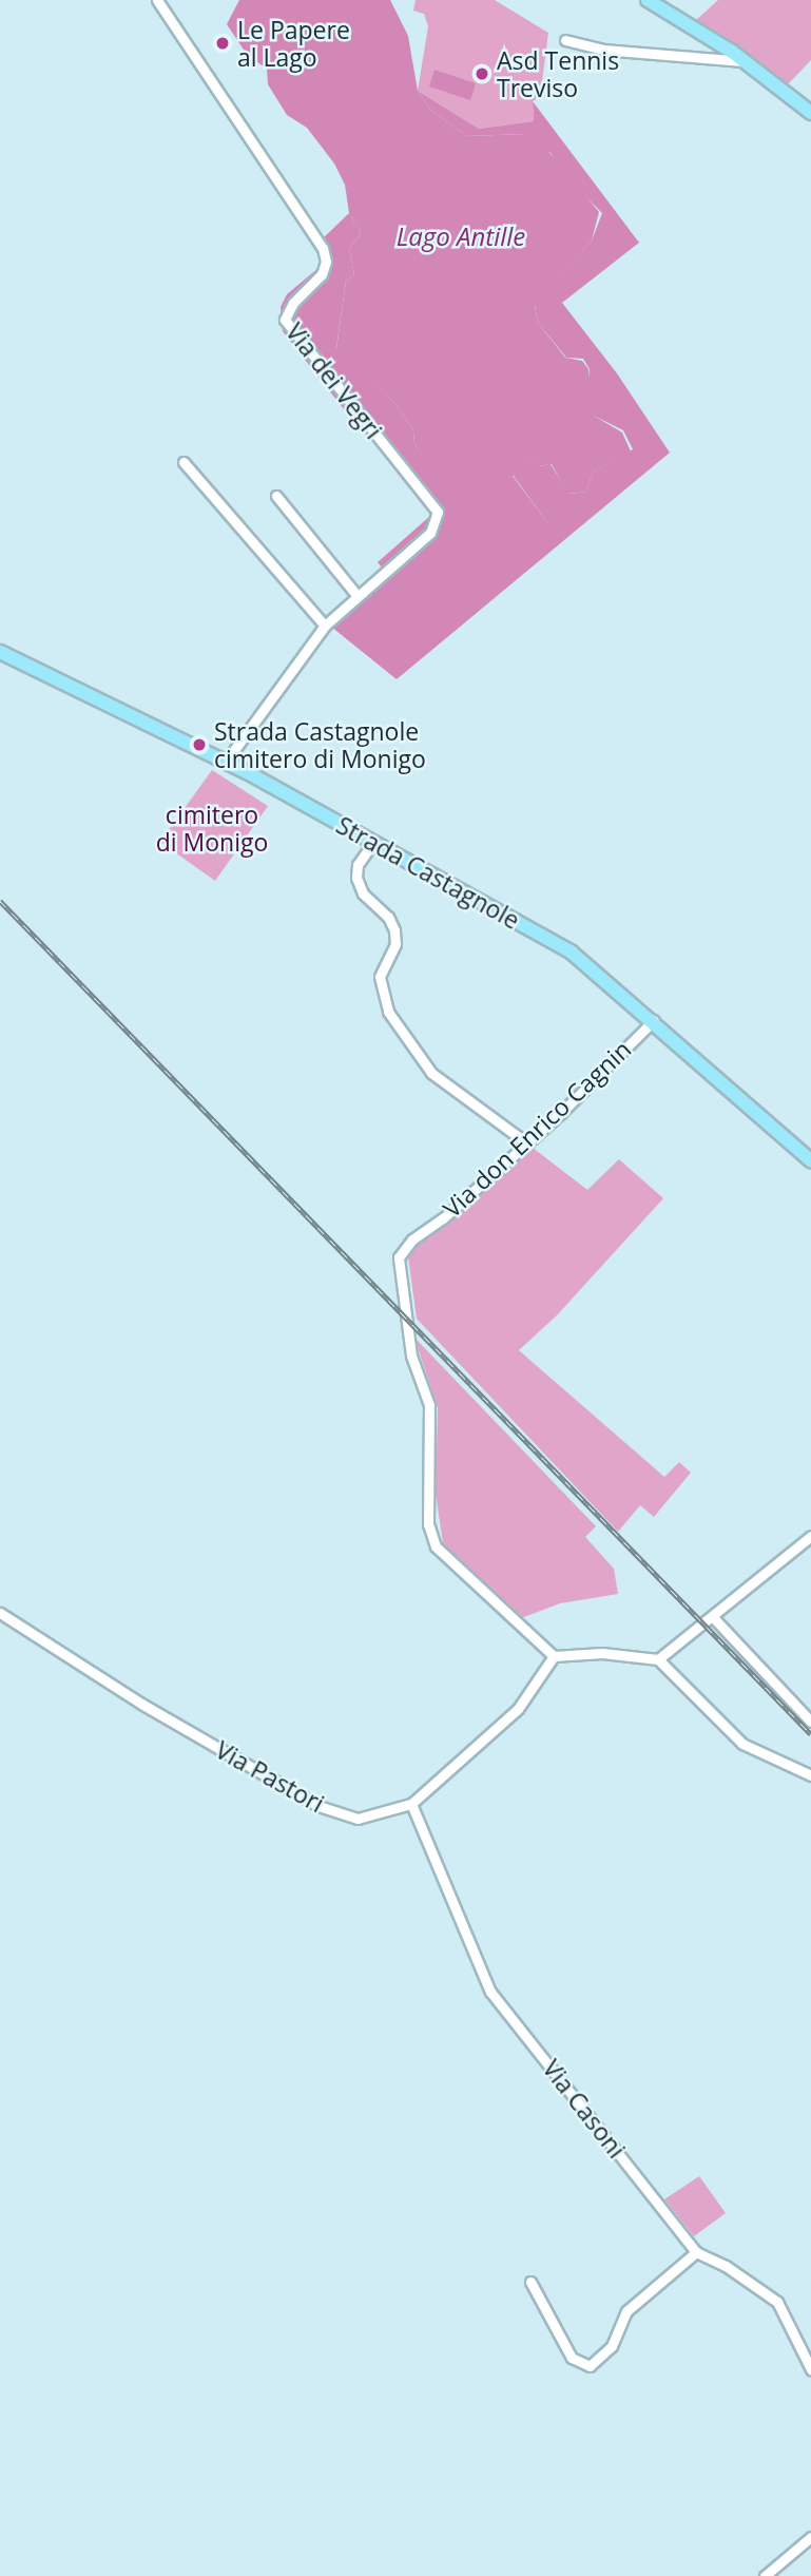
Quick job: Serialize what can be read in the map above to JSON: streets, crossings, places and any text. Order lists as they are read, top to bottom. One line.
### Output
{"streets":{"main road":["Strada Castagnole"],"street":["Via dei Vegri","Via don Enrico Cagnin","Via Pastori","Via Casoni"]},"crossings":[["Via dei Vegri","Strada Castagnole"],["Strada Castagnole","Via don Enrico Cagnin"],["Via don Enrico Cagnin","Via Pastori"],["Via Pastori","Via Casoni"]],"water":["Lago Antille"],"parks":["cimitero di Monigo"],"places":["Le Papere al Lago","Asd Tennis Treviso","Strada Castagnole cimitero di Monigo"]}
